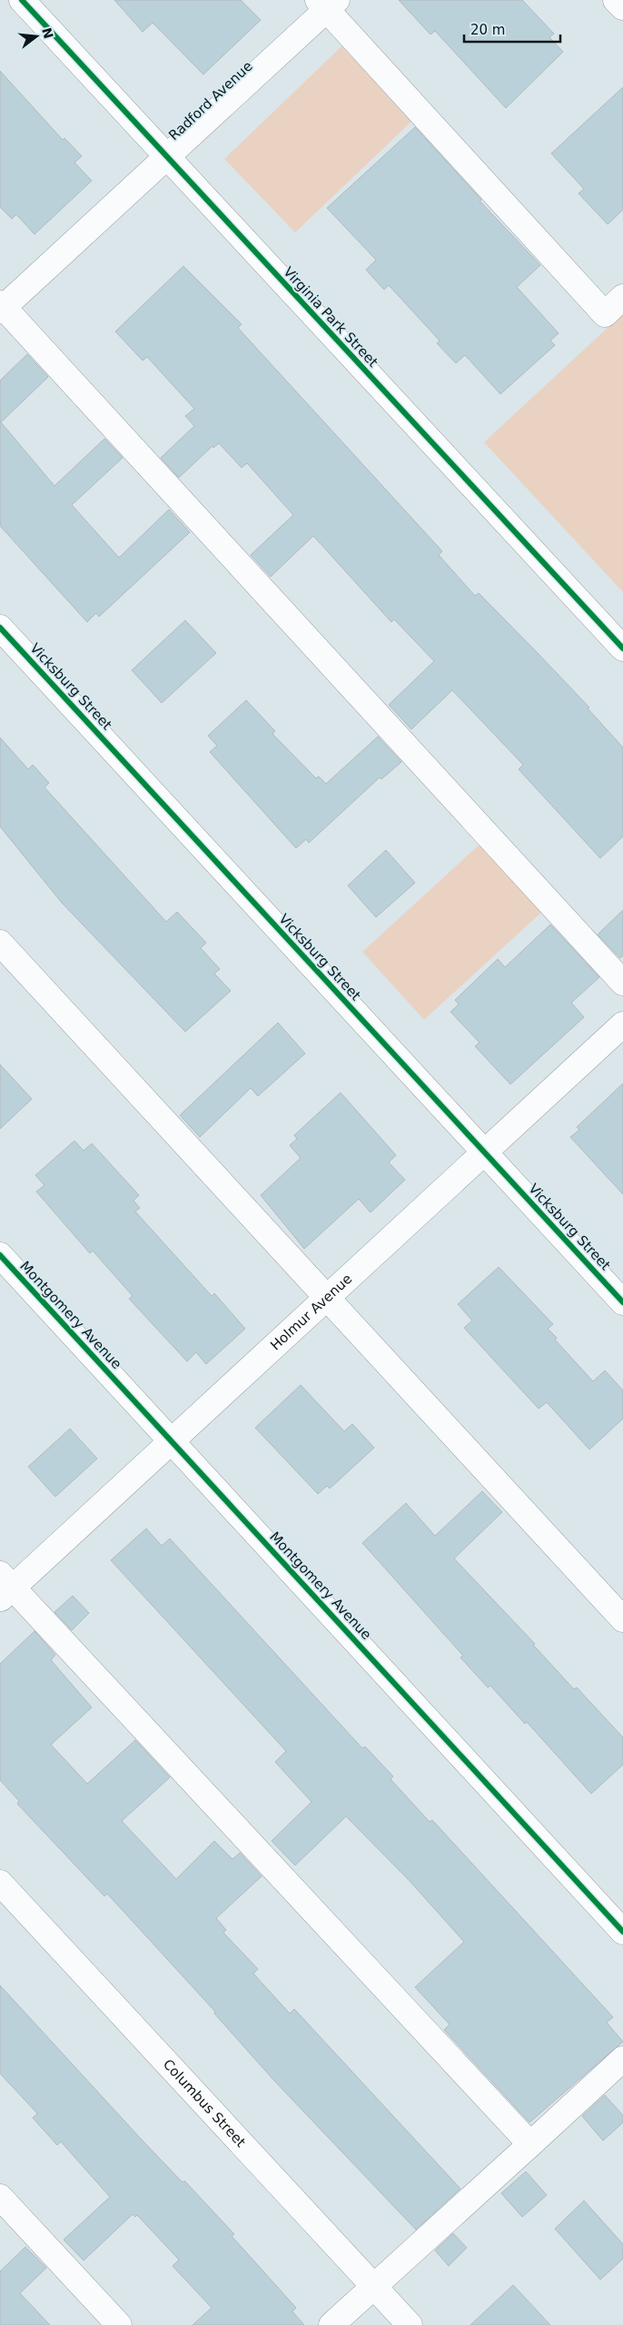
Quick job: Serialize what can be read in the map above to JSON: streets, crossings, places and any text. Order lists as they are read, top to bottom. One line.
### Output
{"streets":{"street":["Radford Avenue","Virginia Park Street","Vicksburg Street","Holmur Avenue","Montgomery Avenue","Columbus Street"]},"crossings":[["Radford Avenue","Virginia Park Street"],["Vicksburg Street","Holmur Avenue"],["Holmur Avenue","Montgomery Avenue"]],"scale_bar":"20 m","north":"right"}
